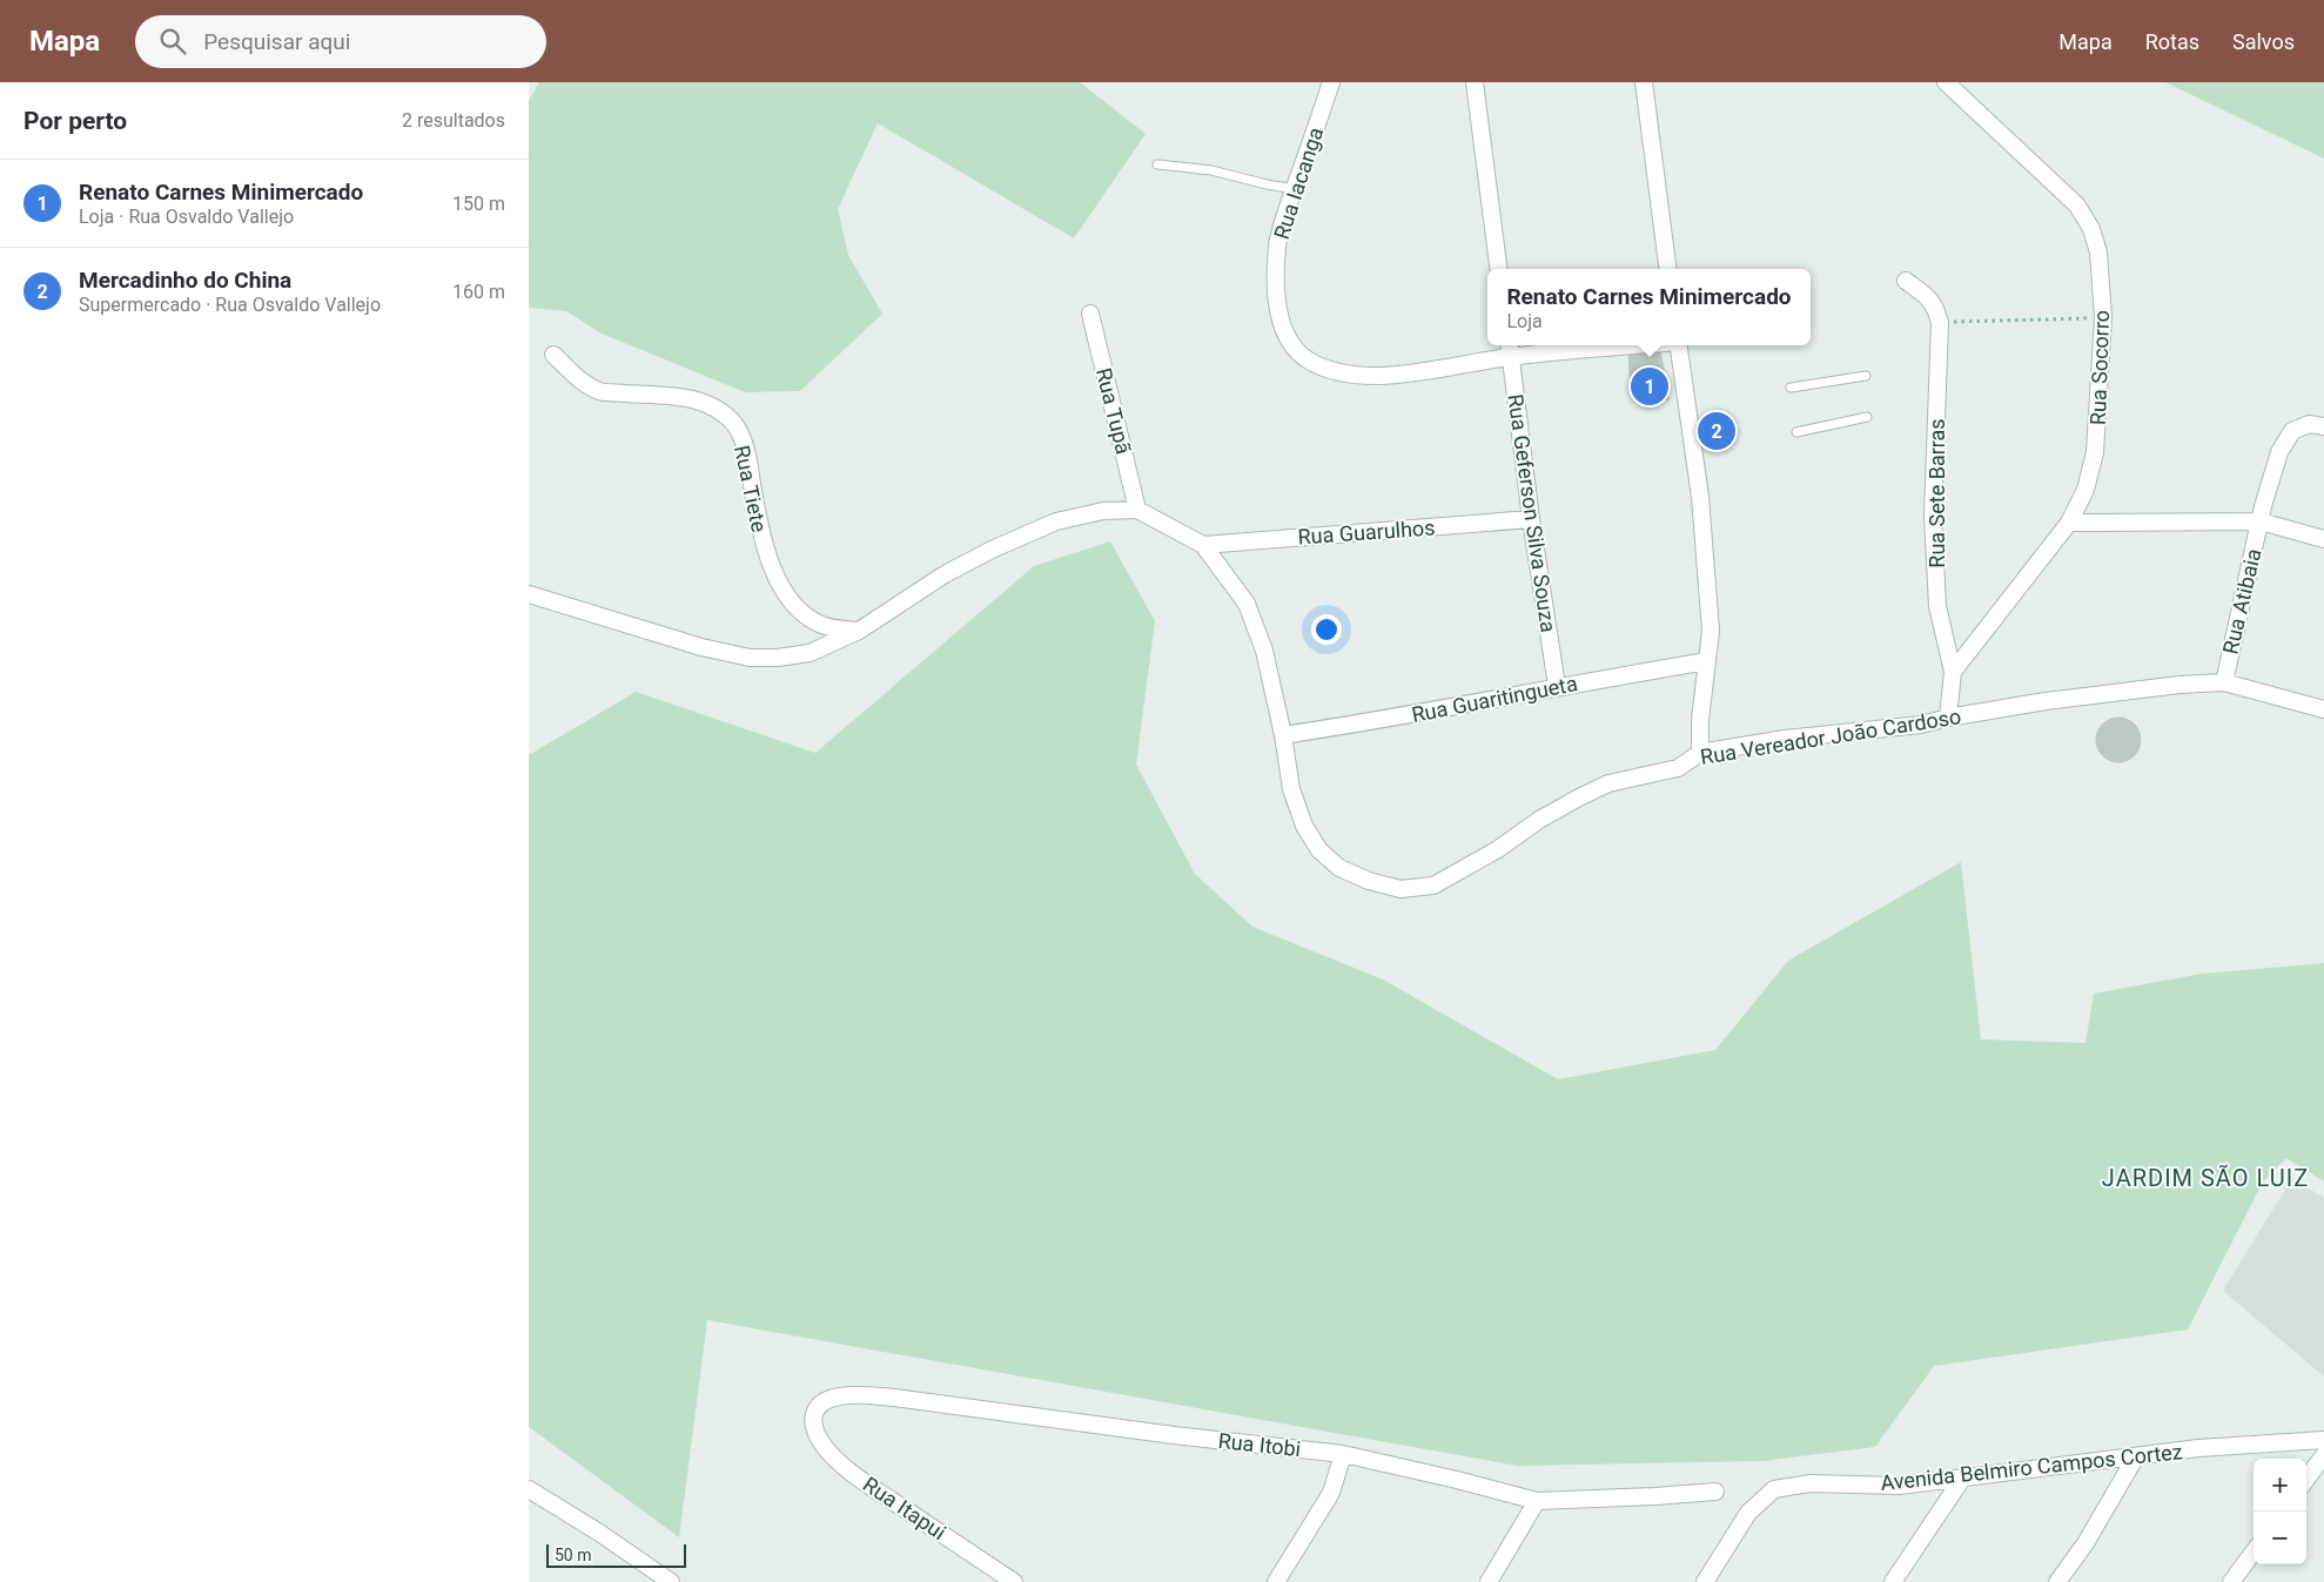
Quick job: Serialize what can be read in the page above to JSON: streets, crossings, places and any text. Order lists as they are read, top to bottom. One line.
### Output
{"streets":{"street":["Rua Iacanga","Rua Socorro","Rua Tupã","Rua Tiete","Rua Sete Barras","Rua Geferson Silva Souza","Rua Guarulhos","Rua Atibaia","Rua Guaritingueta","Rua Vereador João Cardoso","Rua Itobi","Avenida Belmiro Campos Cortez","Rua Itapui"]},"crossings":[["Rua Iacanga","Rua Geferson Silva Souza"],["Rua Socorro","Rua Sete Barras"],["Rua Sete Barras","Rua Vereador João Cardoso"],["Rua Geferson Silva Souza","Rua Guarulhos"],["Rua Geferson Silva Souza","Rua Guaritingueta"],["Rua Guarulhos","Rua Vereador João Cardoso"],["Rua Atibaia","Rua Vereador João Cardoso"],["Rua Guaritingueta","Rua Vereador João Cardoso"],["Rua Itobi","Rua Itapui"]],"districts":["JARDIM SÃO LUIZ"],"scale_bar":"50 m","page":{"header":"Mapa","search":"Pesquisar aqui","nav":["Mapa","Rotas","Salvos"],"heading":["Por perto","2 resultados"],"list":[{"mark":"1","name":"Renato Carnes Minimercado","note":"Loja · Rua Osvaldo Vallejo","value":"150 m"},{"mark":"2","name":"Mercadinho do China","note":"Supermercado · Rua Osvaldo Vallejo","value":"160 m"}],"popup":["Renato Carnes Minimercado","Loja"],"pins":["1","2"],"map_buttons":["+","−"],"scale":"50 m"}}
